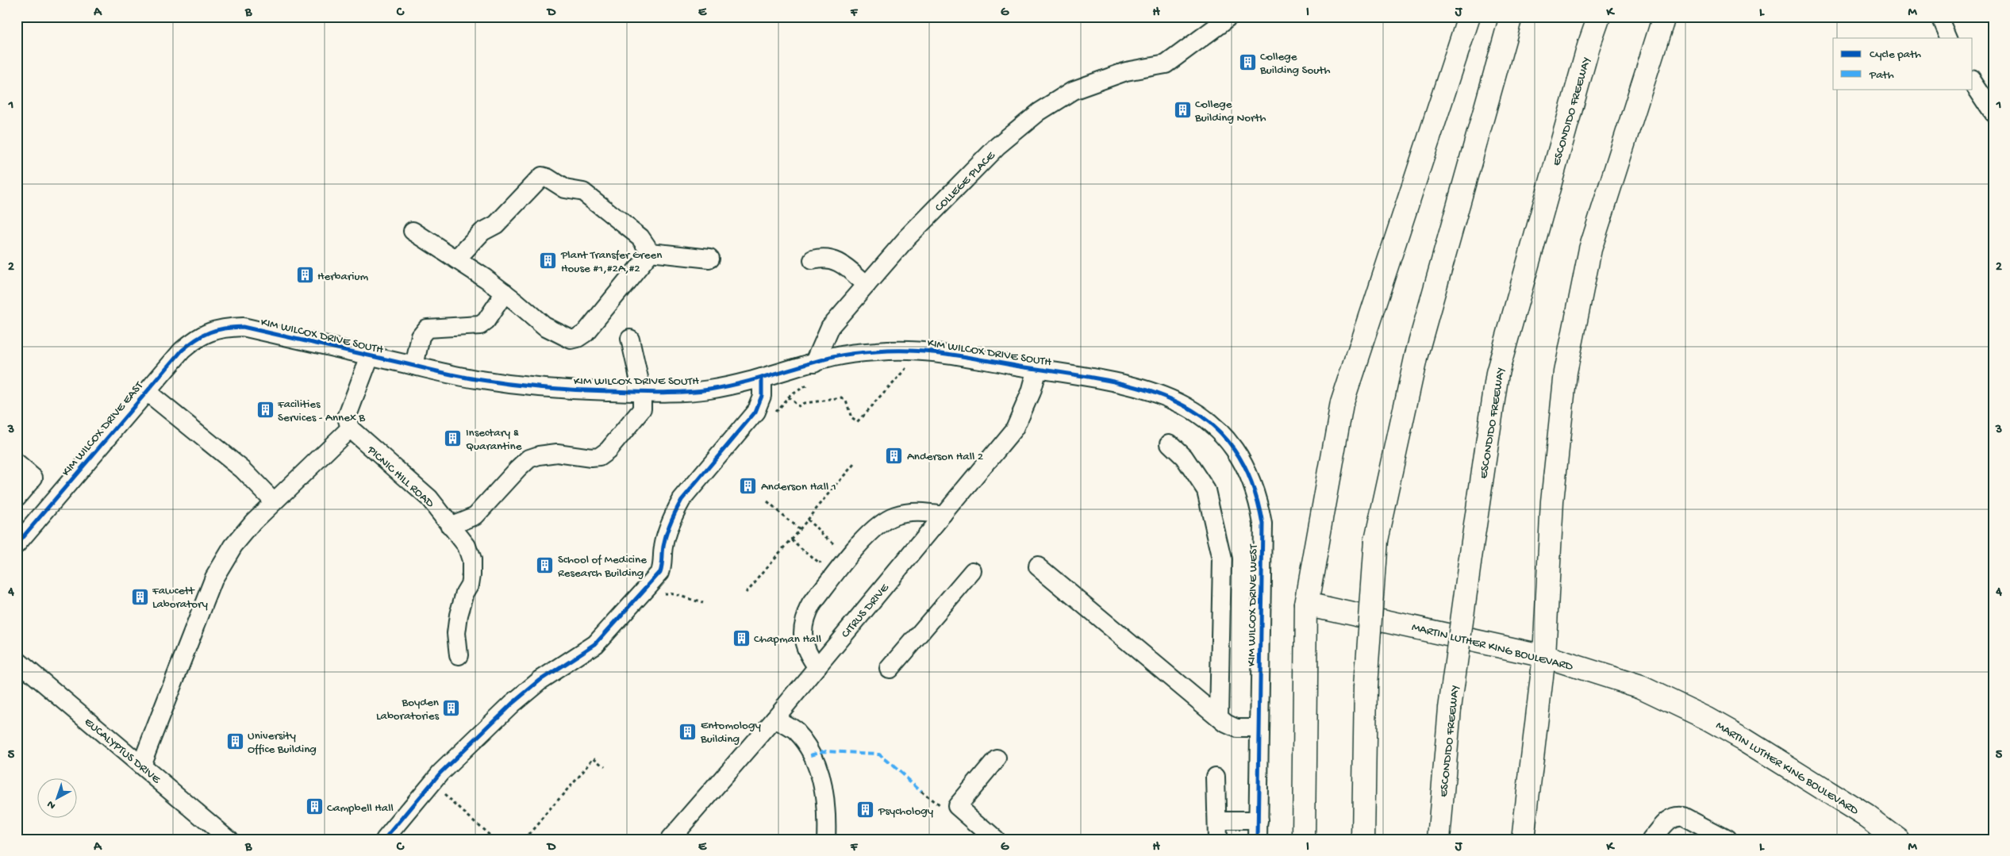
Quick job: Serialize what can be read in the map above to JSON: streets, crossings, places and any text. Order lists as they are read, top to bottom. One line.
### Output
{"streets":{"main road":["ESCONDIDO FREEWAY","MARTIN LUTHER KING BOULEVARD"],"street":["COLLEGE PLACE","KIM WILCOX DRIVE SOUTH","KIM WILCOX DRIVE EAST","PICNIC HILL ROAD","KIM WILCOX DRIVE WEST","CITRUS DRIVE","EUCALYPTUS DRIVE"]},"crossings":[["COLLEGE PLACE","KIM WILCOX DRIVE SOUTH"],["KIM WILCOX DRIVE SOUTH","KIM WILCOX DRIVE EAST"],["KIM WILCOX DRIVE SOUTH","KIM WILCOX DRIVE WEST"],["KIM WILCOX DRIVE SOUTH","CITRUS DRIVE"]],"places":{"building":["College Building South","College Building North","Plant Transfer Green House #1,#2A,#2","Herbarium","Facilities Services - Annex B","Insectary & Quarantine","Anderson Hall 2","Anderson Hall 1","School of Medicine Research Building","Fawcett Laboratory","Chapman Hall","Boyden Laboratories","Entomology Building","University Office Building","Campbell Hall","Psychology"]},"legend":["Cycle path","Path"],"north":"bottom left","grid":{"columns":["A","B","C","D","E","F","G","H","I","J","K","L","M"],"rows":["1","2","3","4","5"]}}
